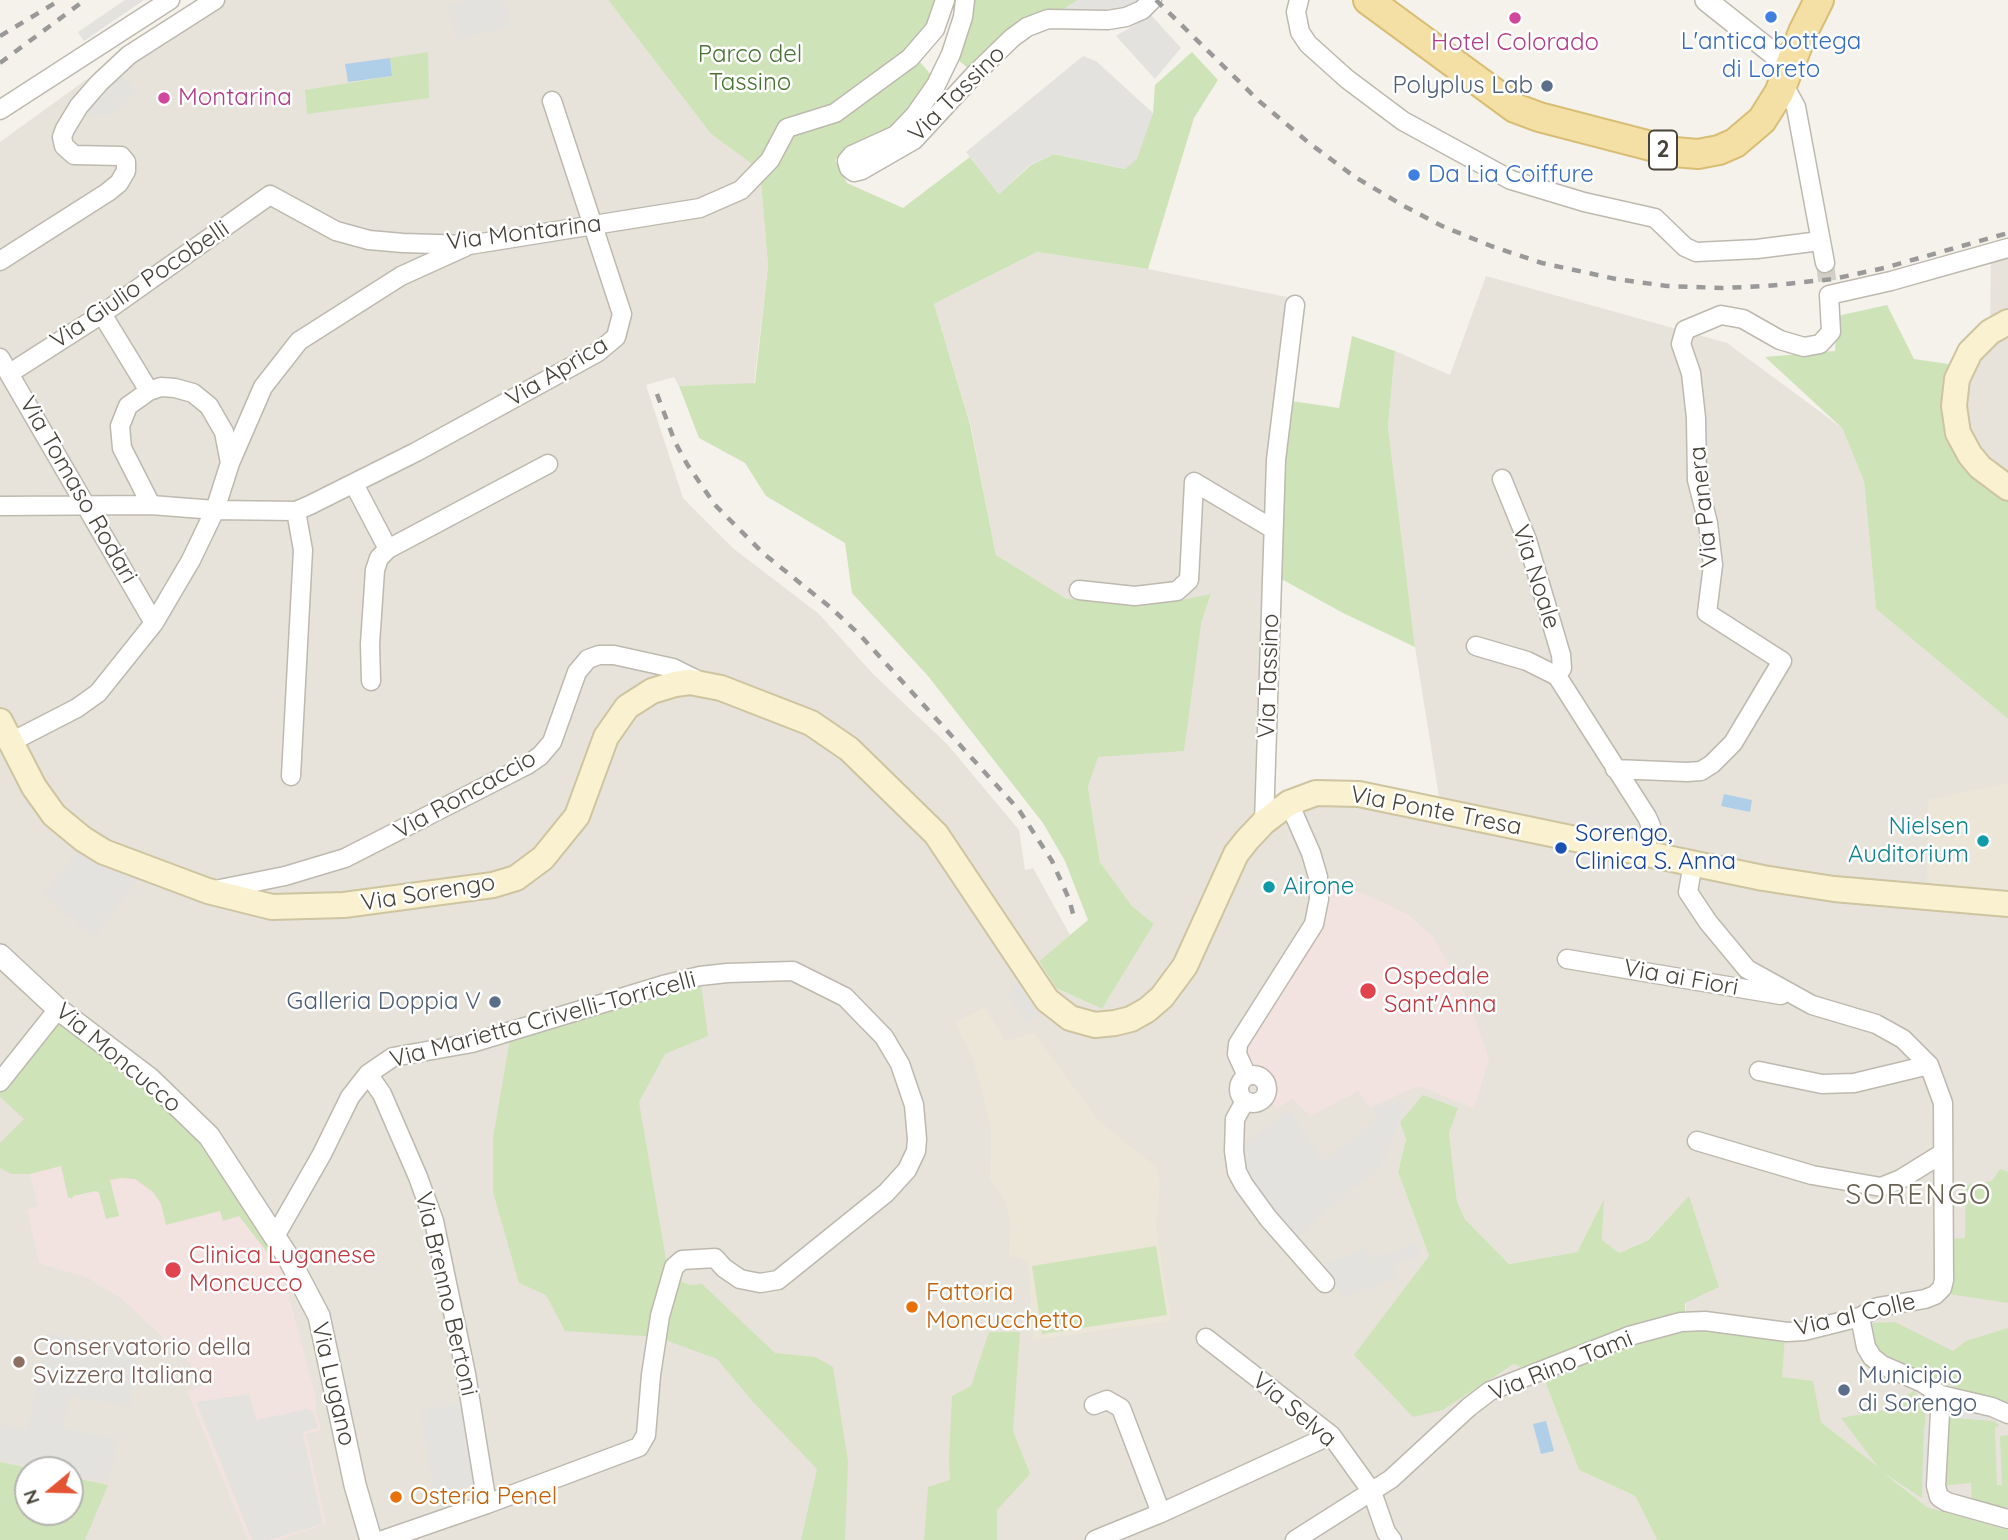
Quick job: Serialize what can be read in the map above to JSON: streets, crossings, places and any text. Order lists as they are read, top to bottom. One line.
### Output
{"streets":{"main road":["2","Via Ponte Tresa","Via Sorengo"],"street":["Via Tassino","Via Montarina","Via Giulio Pocobelli","Via Aprica","Via Tomaso Rodari","Via Panera","Via Noale","Via Roncaccio","Via ai Fiori","Via Marietta Crivelli-Torricelli","Via Moncucco","Via Brenno Bertoni","Via al Colle","Via Rino Tami","Via Lugano","Via Selva"]},"crossings":[["Via Tassino","Via Ponte Tresa"],["Via Montarina","Via Giulio Pocobelli"],["Via Montarina","Via Aprica"],["Via Giulio Pocobelli","Via Tomaso Rodari"],["Via Roncaccio","Via Sorengo"],["Via Ponte Tresa","Via Sorengo"],["Via Ponte Tresa","Via al Colle"],["Via ai Fiori","Via al Colle"],["Via Marietta Crivelli-Torricelli","Via Brenno Bertoni"],["Via Moncucco","Via Lugano"],["Via al Colle","Via Rino Tami"],["Via Rino Tami","Via Selva"]],"districts":["SORENGO"],"parks":["Parco del Tassino"],"places":["L'antica bottega di Loreto","Hotel Colorado","Polyplus Lab","Montarina","Da Lia Coiffure","Nielsen Auditorium","Sorengo, Clinica S. Anna","Airone","Ospedale Sant'Anna","Galleria Doppia V","Clinica Luganese Moncucco","Fattoria Moncucchetto","Conservatorio della Svizzera Italiana","Municipio di Sorengo","Osteria Penel"],"north":"left"}
